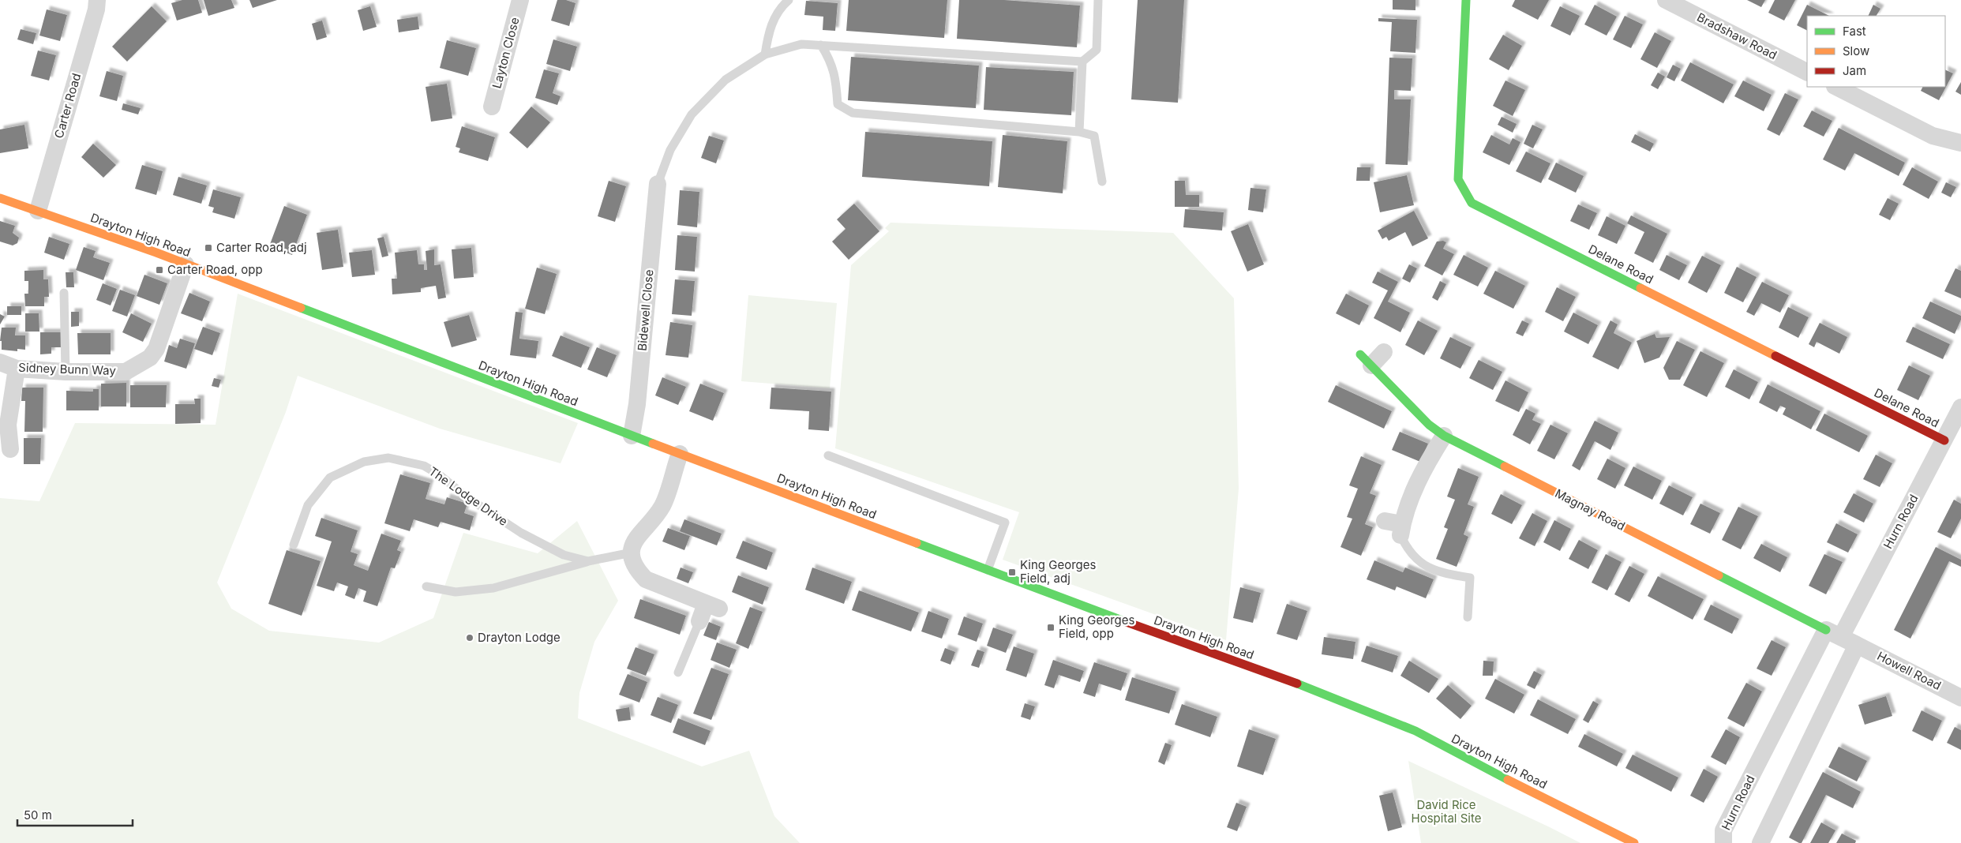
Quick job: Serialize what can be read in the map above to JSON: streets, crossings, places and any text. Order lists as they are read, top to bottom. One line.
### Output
{"streets":{"main road":["Drayton High Road","Delane Road","Magnay Road"],"street":["Bradshaw Road","Layton Close","Carter Road","Bidewell Close","Sidney Bunn Way","Hurn Road","Howell Road"],"lane":["The Lodge Drive"]},"crossings":[["Carter Road","Drayton High Road"],["Drayton High Road","Bidewell Close"],["Drayton High Road","Sidney Bunn Way"],["Delane Road","Hurn Road"],["Magnay Road","Hurn Road"]],"parks":["David Rice Hospital Site"],"places":{"transit":["Carter Road, adj","Carter Road, opp","King Georges Field, adj","King Georges Field, opp"],"other":["Drayton Lodge"]},"legend":["Fast","Slow","Jam"],"scale_bar":"50 m"}
